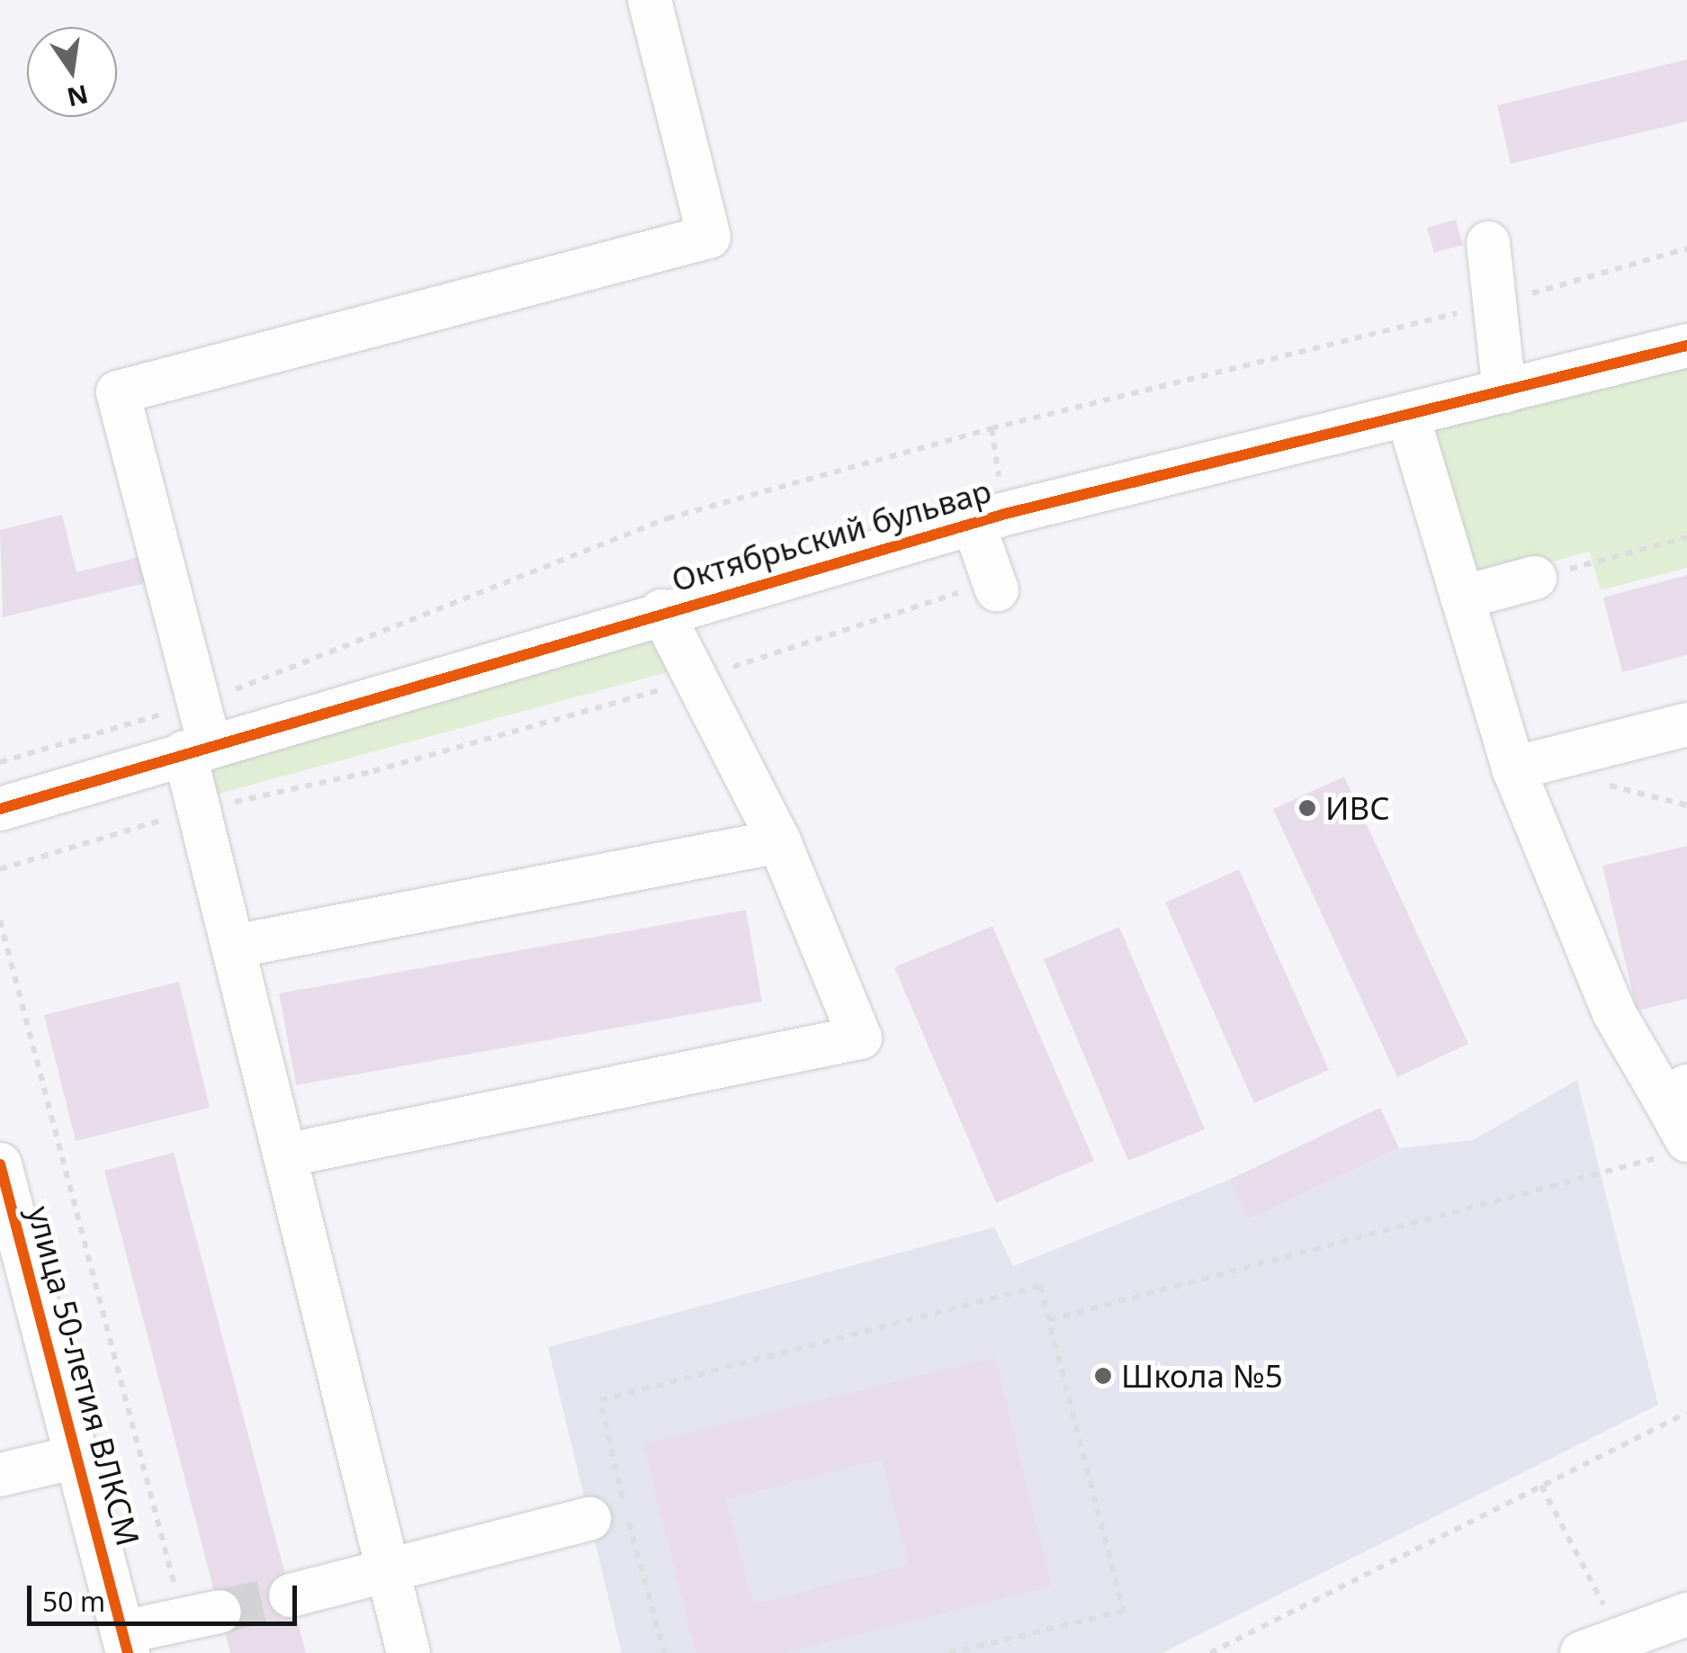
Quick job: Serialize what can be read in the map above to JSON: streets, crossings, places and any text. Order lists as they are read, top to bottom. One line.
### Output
{"streets":{"street":["Октябрьский бульвар","улица 50-летия ВЛКСМ"]},"places":["ИВС","Школа №5"],"scale_bar":"50 m","north":"bottom"}
